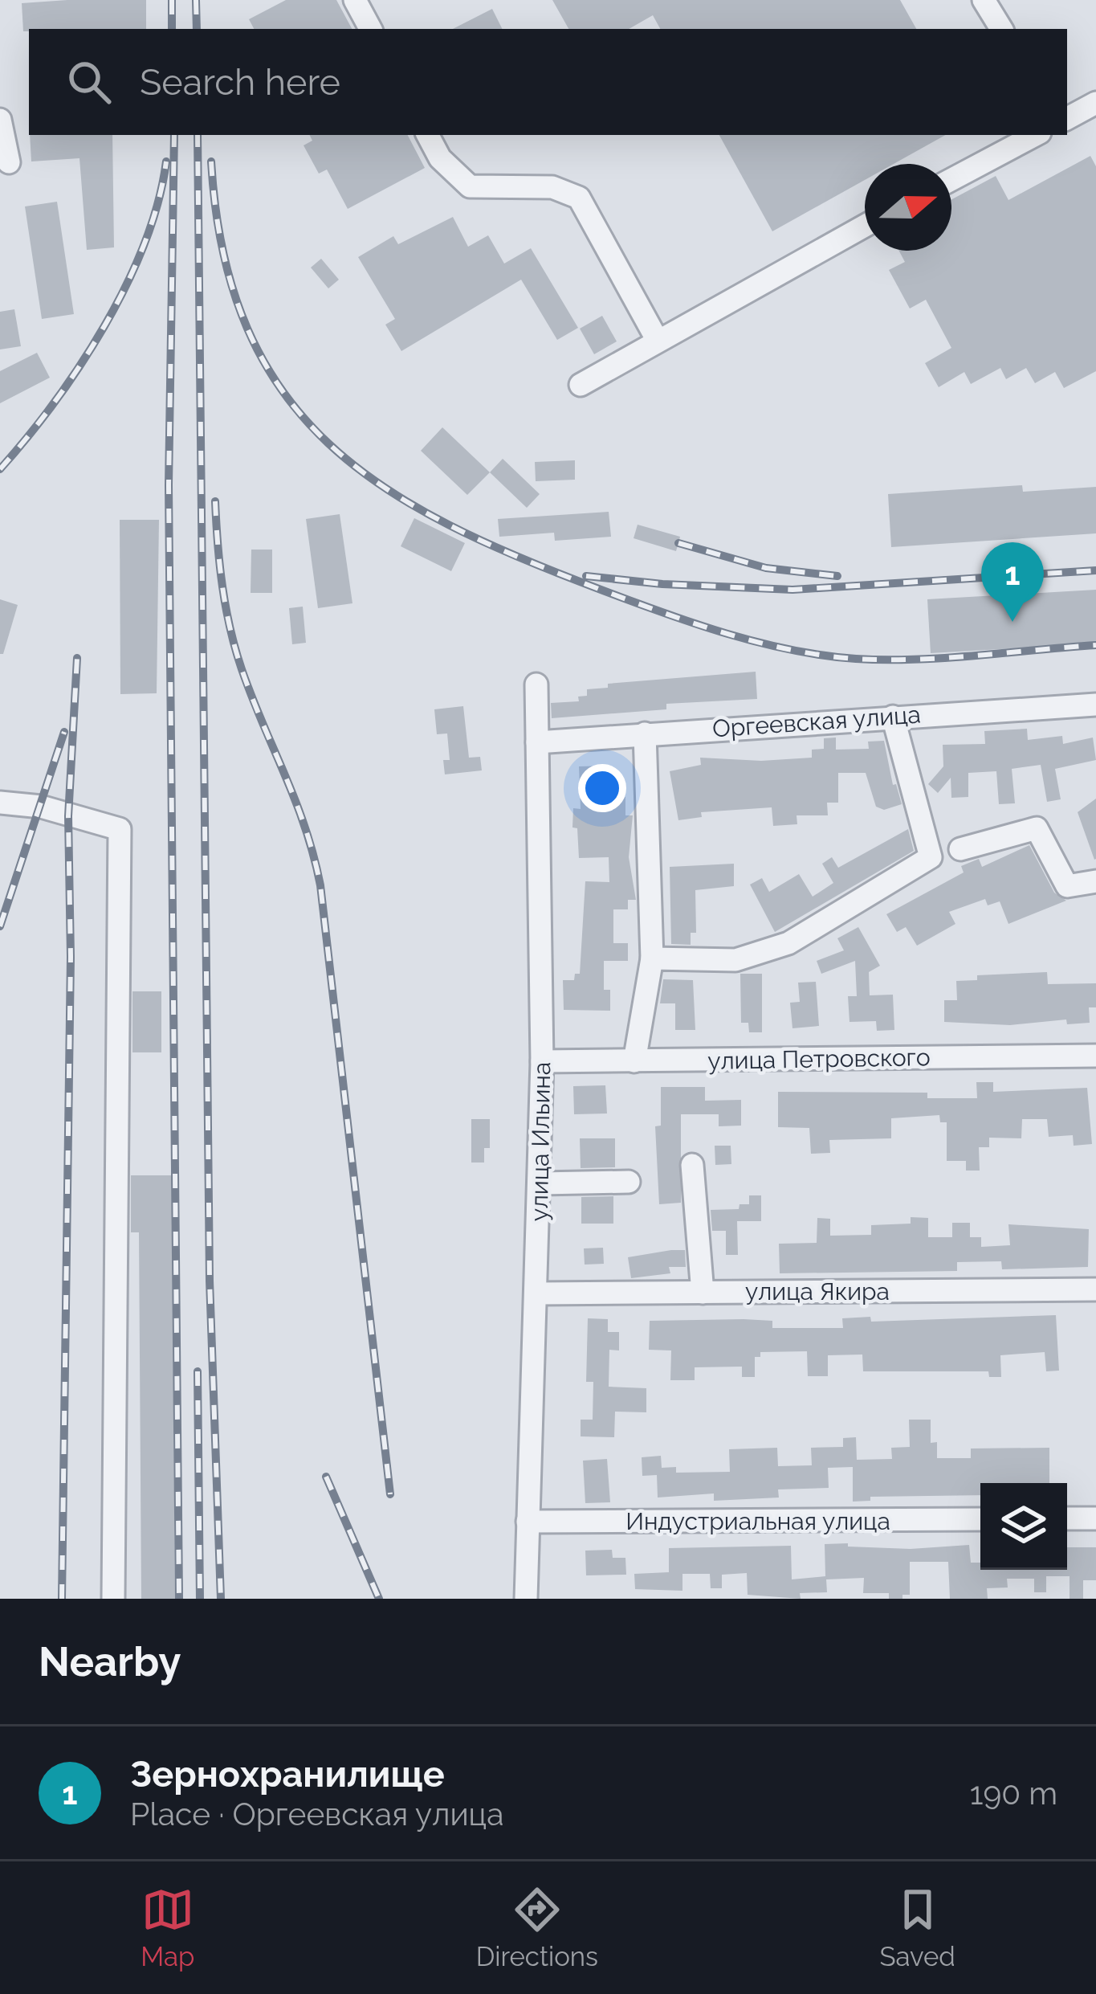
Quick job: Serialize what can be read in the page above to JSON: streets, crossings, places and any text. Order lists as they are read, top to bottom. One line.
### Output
{"streets":{"street":["Оргеевская улица","улица Петровского","улица Ильина","улица Якира","Индустриальная улица"]},"crossings":[["Оргеевская улица","улица Ильина"],["улица Петровского","улица Ильина"],["улица Ильина","улица Якира"],["улица Ильина","Индустриальная улица"]],"north":"right","page":{"search":"Search here","pins":"1","heading":"Nearby","list":[{"mark":"1","name":"Зернохранилище","note":"Place · Оргеевская улица","value":"190 m"}],"nav":["Map","Directions","Saved"]}}
